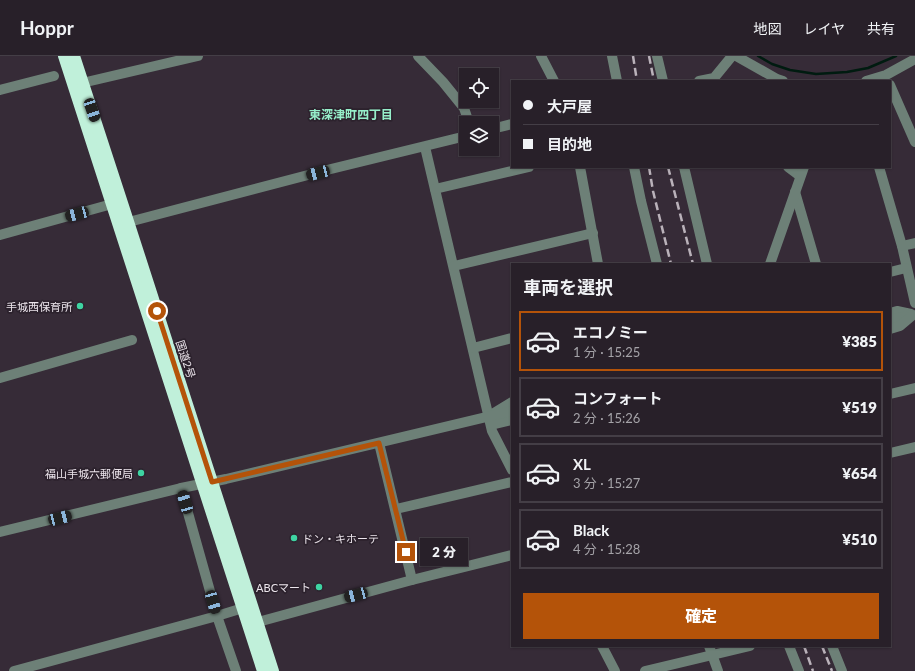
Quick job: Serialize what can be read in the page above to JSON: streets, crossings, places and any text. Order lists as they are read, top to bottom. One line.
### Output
{"streets":{"highway":["国道2号"]},"districts":["東深津町四丁目"],"places":["手城西保育所","福山手城六郵便局","ドン・キホーテ","ABCマート"],"page":{"header":"Hoppr","nav":["地図","レイヤ","共有"],"banner":["大戸屋","目的地"],"heading":"車両を選択","list":[{"name":"エコノミー","note":"1 分 · 15:25","value":"¥385"},{"name":"コンフォート","note":"2 分 · 15:26","value":"¥519"},{"name":"XL","note":"3 分 · 15:27","value":"¥654"},{"name":"Black","note":"4 分 · 15:28","value":"¥510"}],"bubble":"2 分","buttons":"確定"}}
